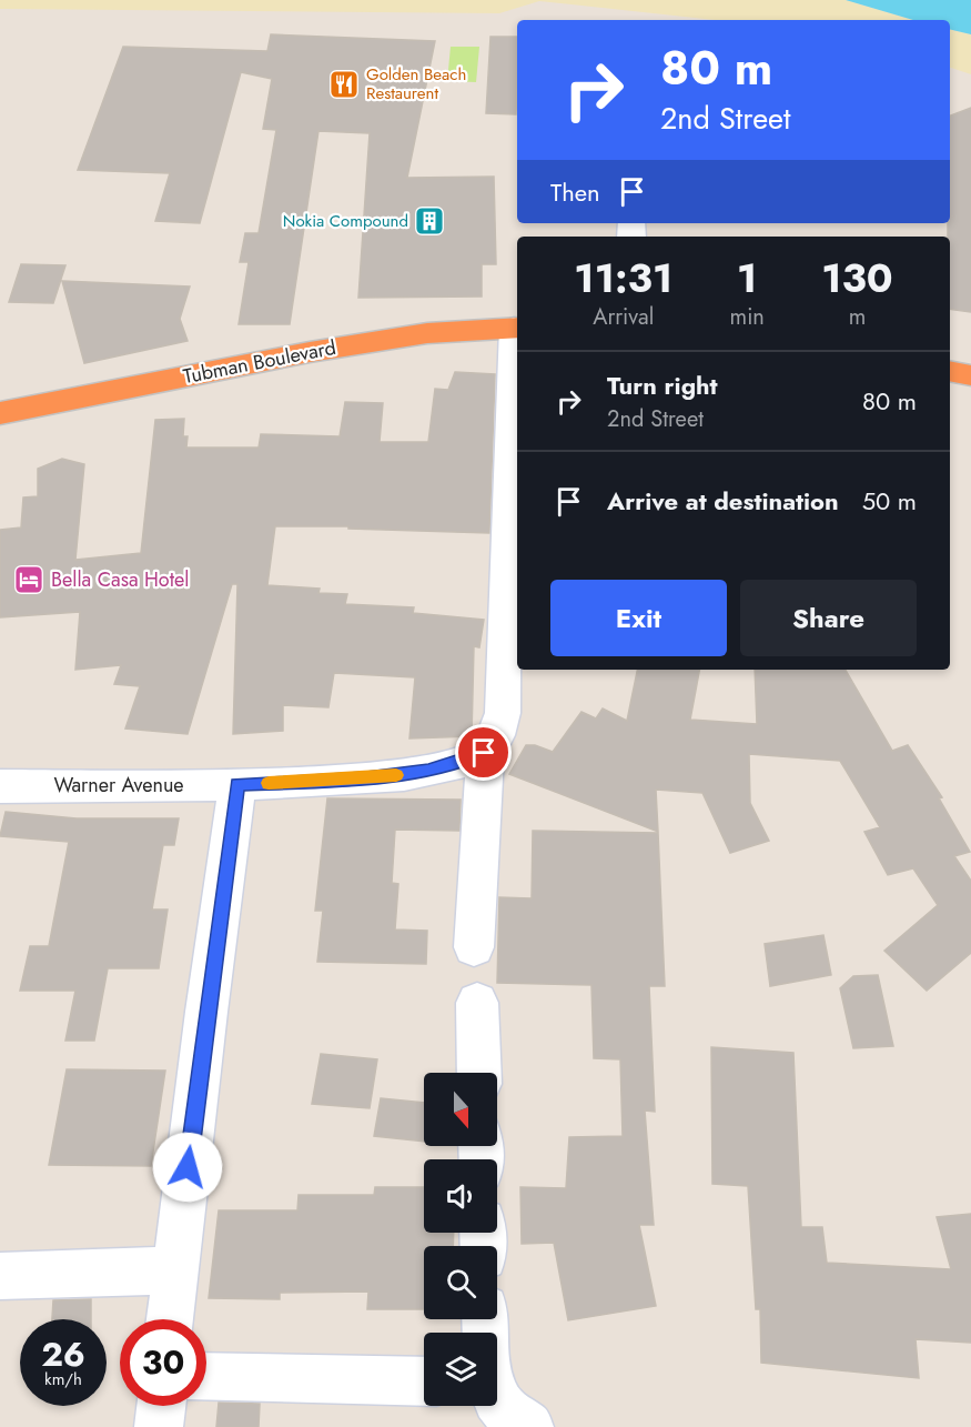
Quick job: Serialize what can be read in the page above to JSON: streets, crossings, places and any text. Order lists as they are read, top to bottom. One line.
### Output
{"streets":{"highway":["Tubman Boulevard"],"street":["Warner Avenue"]},"places":{"restaurant":["Golden Beach Restaurent"],"building":["Nokia Compound"],"hotel":["Bella Casa Hotel"]},"north":"bottom","page":{"turn":["80 m","2nd Street"],"then":"Then","eta":["11:31","Arrival","1","min","130","m"],"list":[{"name":"Turn right","note":"2nd Street","value":"80 m"},{"name":"Arrive at destination","value":"50 m"}],"buttons":["Exit","Share"],"speed":"26 km/h","limit":"30"}}
